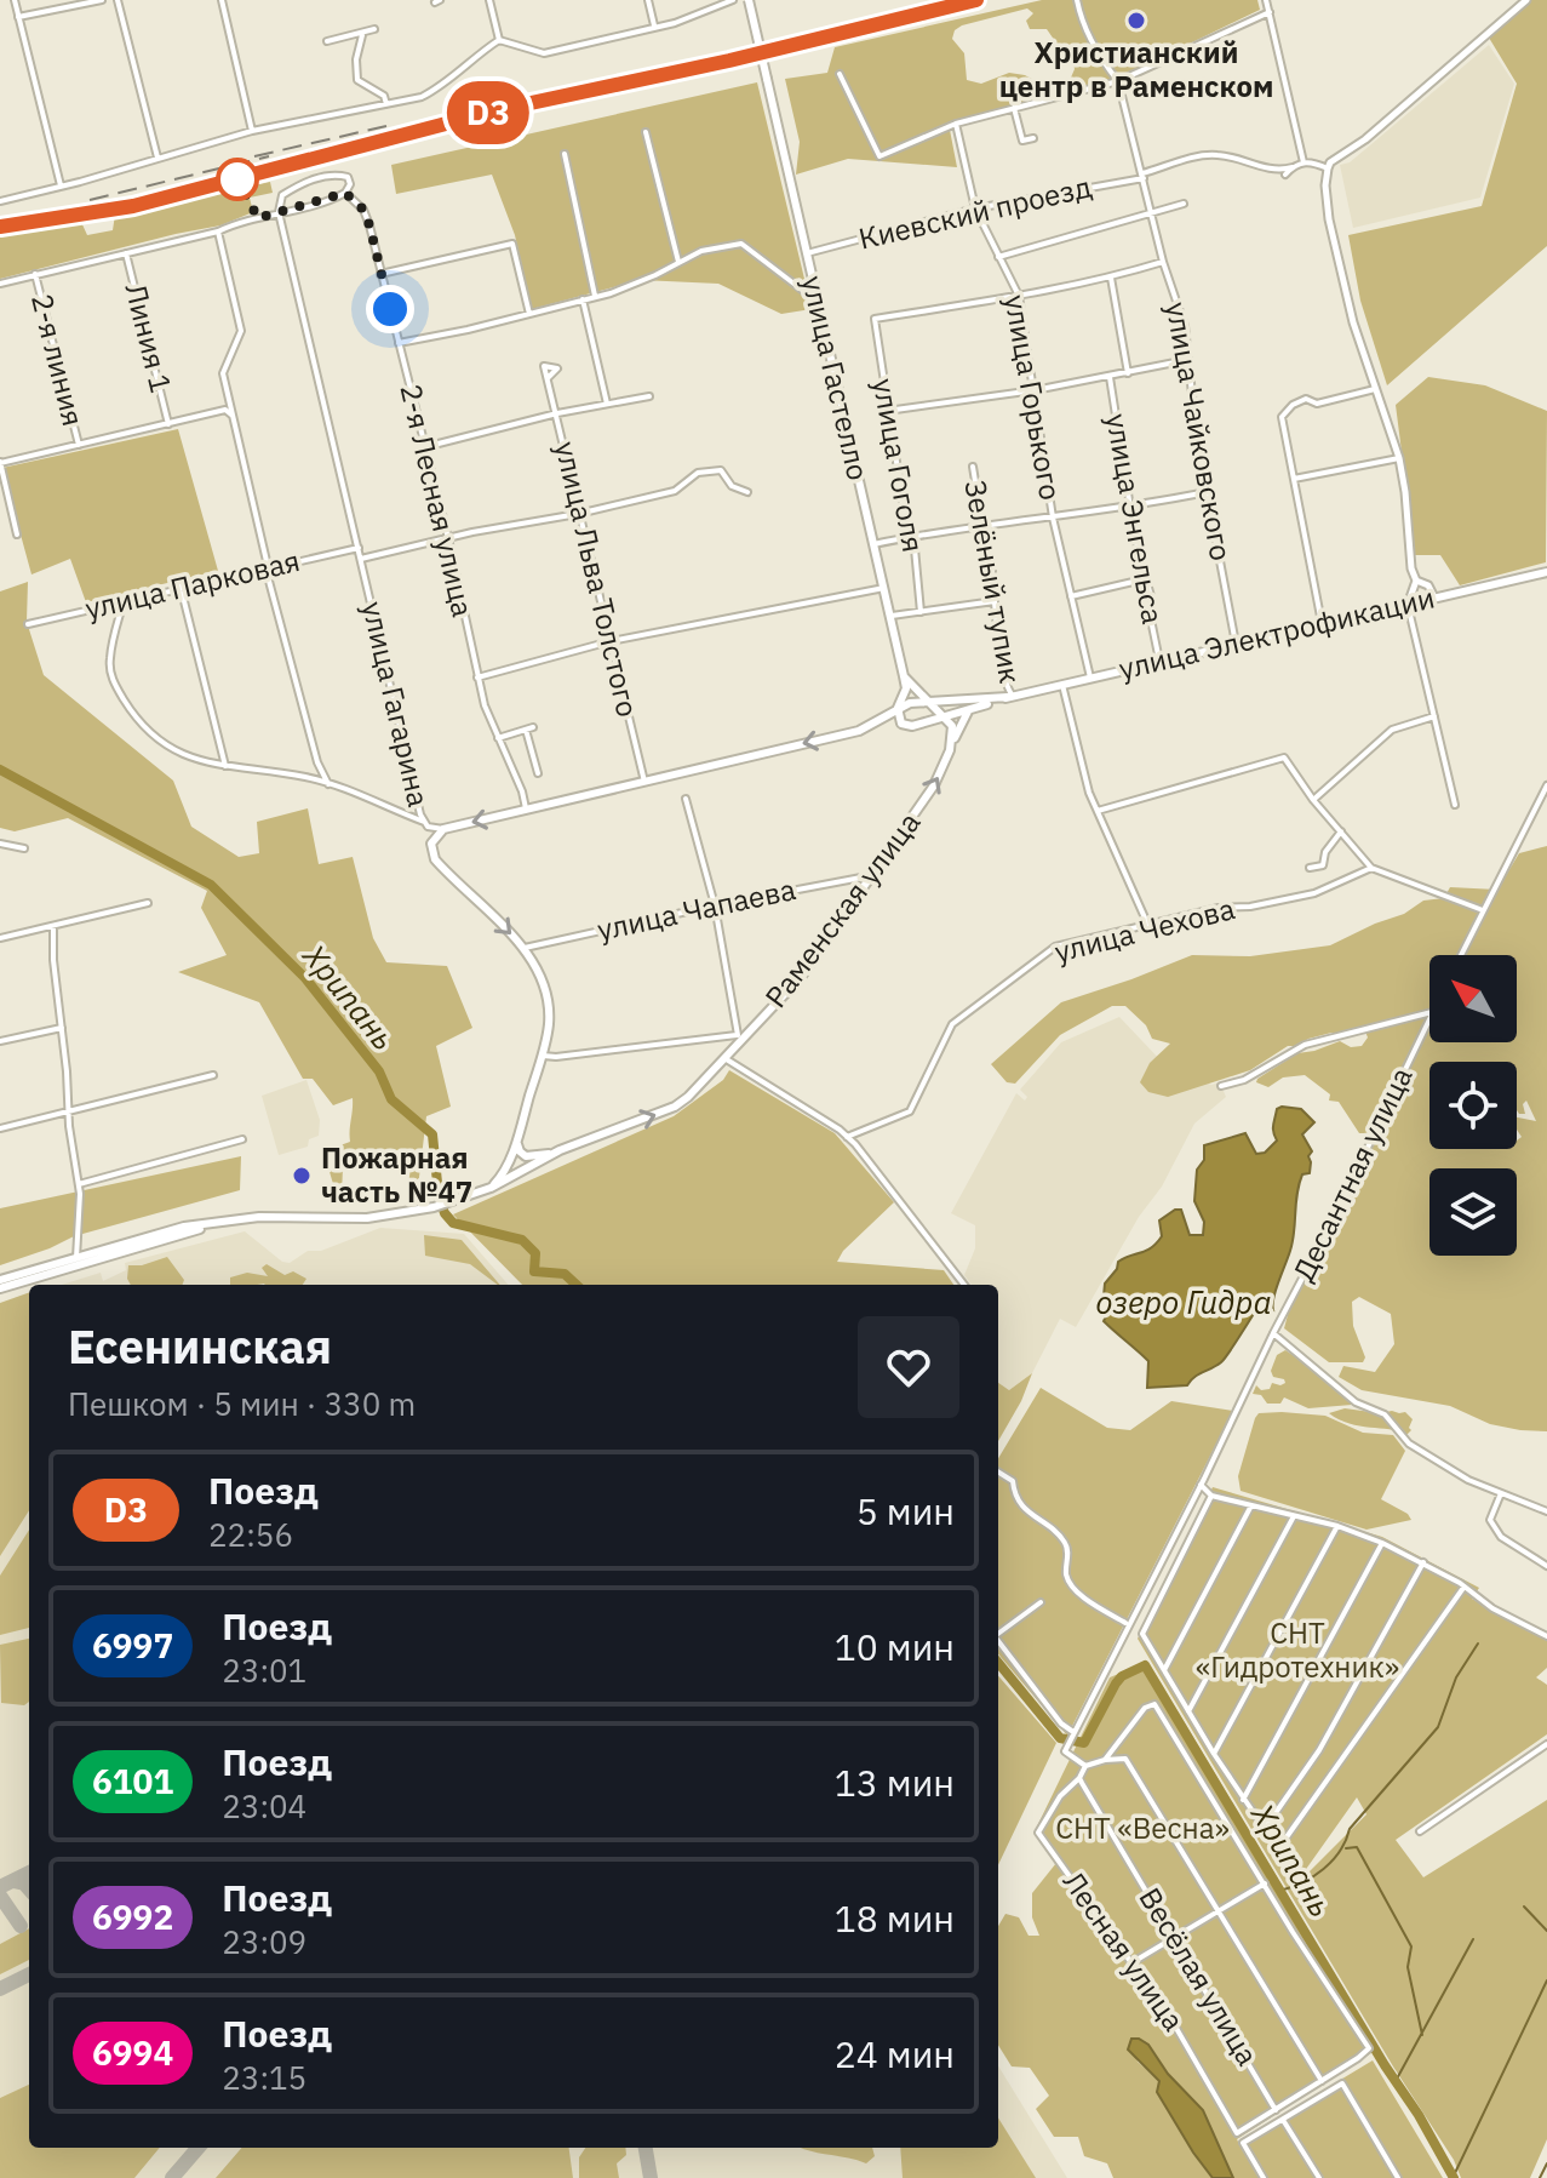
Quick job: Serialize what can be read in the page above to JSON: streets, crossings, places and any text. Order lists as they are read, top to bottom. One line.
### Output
{"streets":{"main road":["улица Гастелло","улица Электрофикации","улица Гагарина","Раменская улица"],"street":["Киевский проезд","Линия 1","2-я линия","улица Горького","улица Чайковского","улица Гоголя","2-я Лесная улица","улица Энгельса","улица Льва Толстого","Зелёный тупик","улица Парковая","улица Чапаева","улица Чехова","Десантная улица","Лесная улица","Весёлая улица"]},"crossings":[["Киевский проезд","улица Гастелло"],["Киевский проезд","улица Горького"],["Киевский проезд","улица Чайковского"],["улица Горького","улица Гоголя"],["улица Горького","улица Электрофикации"],["улица Чайковского","улица Электрофикации"],["улица Энгельса","улица Электрофикации"],["Зелёный тупик","улица Электрофикации"],["улица Парковая","улица Гагарина"],["улица Гагарина","улица Чапаева"],["улица Гагарина","Раменская улица"],["улица Чапаева","Раменская улица"],["Лесная улица","Весёлая улица"]],"water":["Хрипань","озеро Гидра"],"parks":["СНТ «Гидротехник»","СНТ «Весна»"],"places":["Христианский центр в Раменском","Пожарная часть №47"],"north":"top left","page":{"on_map":"D3","heading":["Есенинская","Пешком · 5 мин · 330 m"],"list":[{"mark":"D3","name":"Поезд","note":"22:56","value":"5 мин"},{"mark":"6997","name":"Поезд","note":"23:01","value":"10 мин"},{"mark":"6101","name":"Поезд","note":"23:04","value":"13 мин"},{"mark":"6992","name":"Поезд","note":"23:09","value":"18 мин"},{"mark":"6994","name":"Поезд","note":"23:15","value":"24 мин"}]}}
